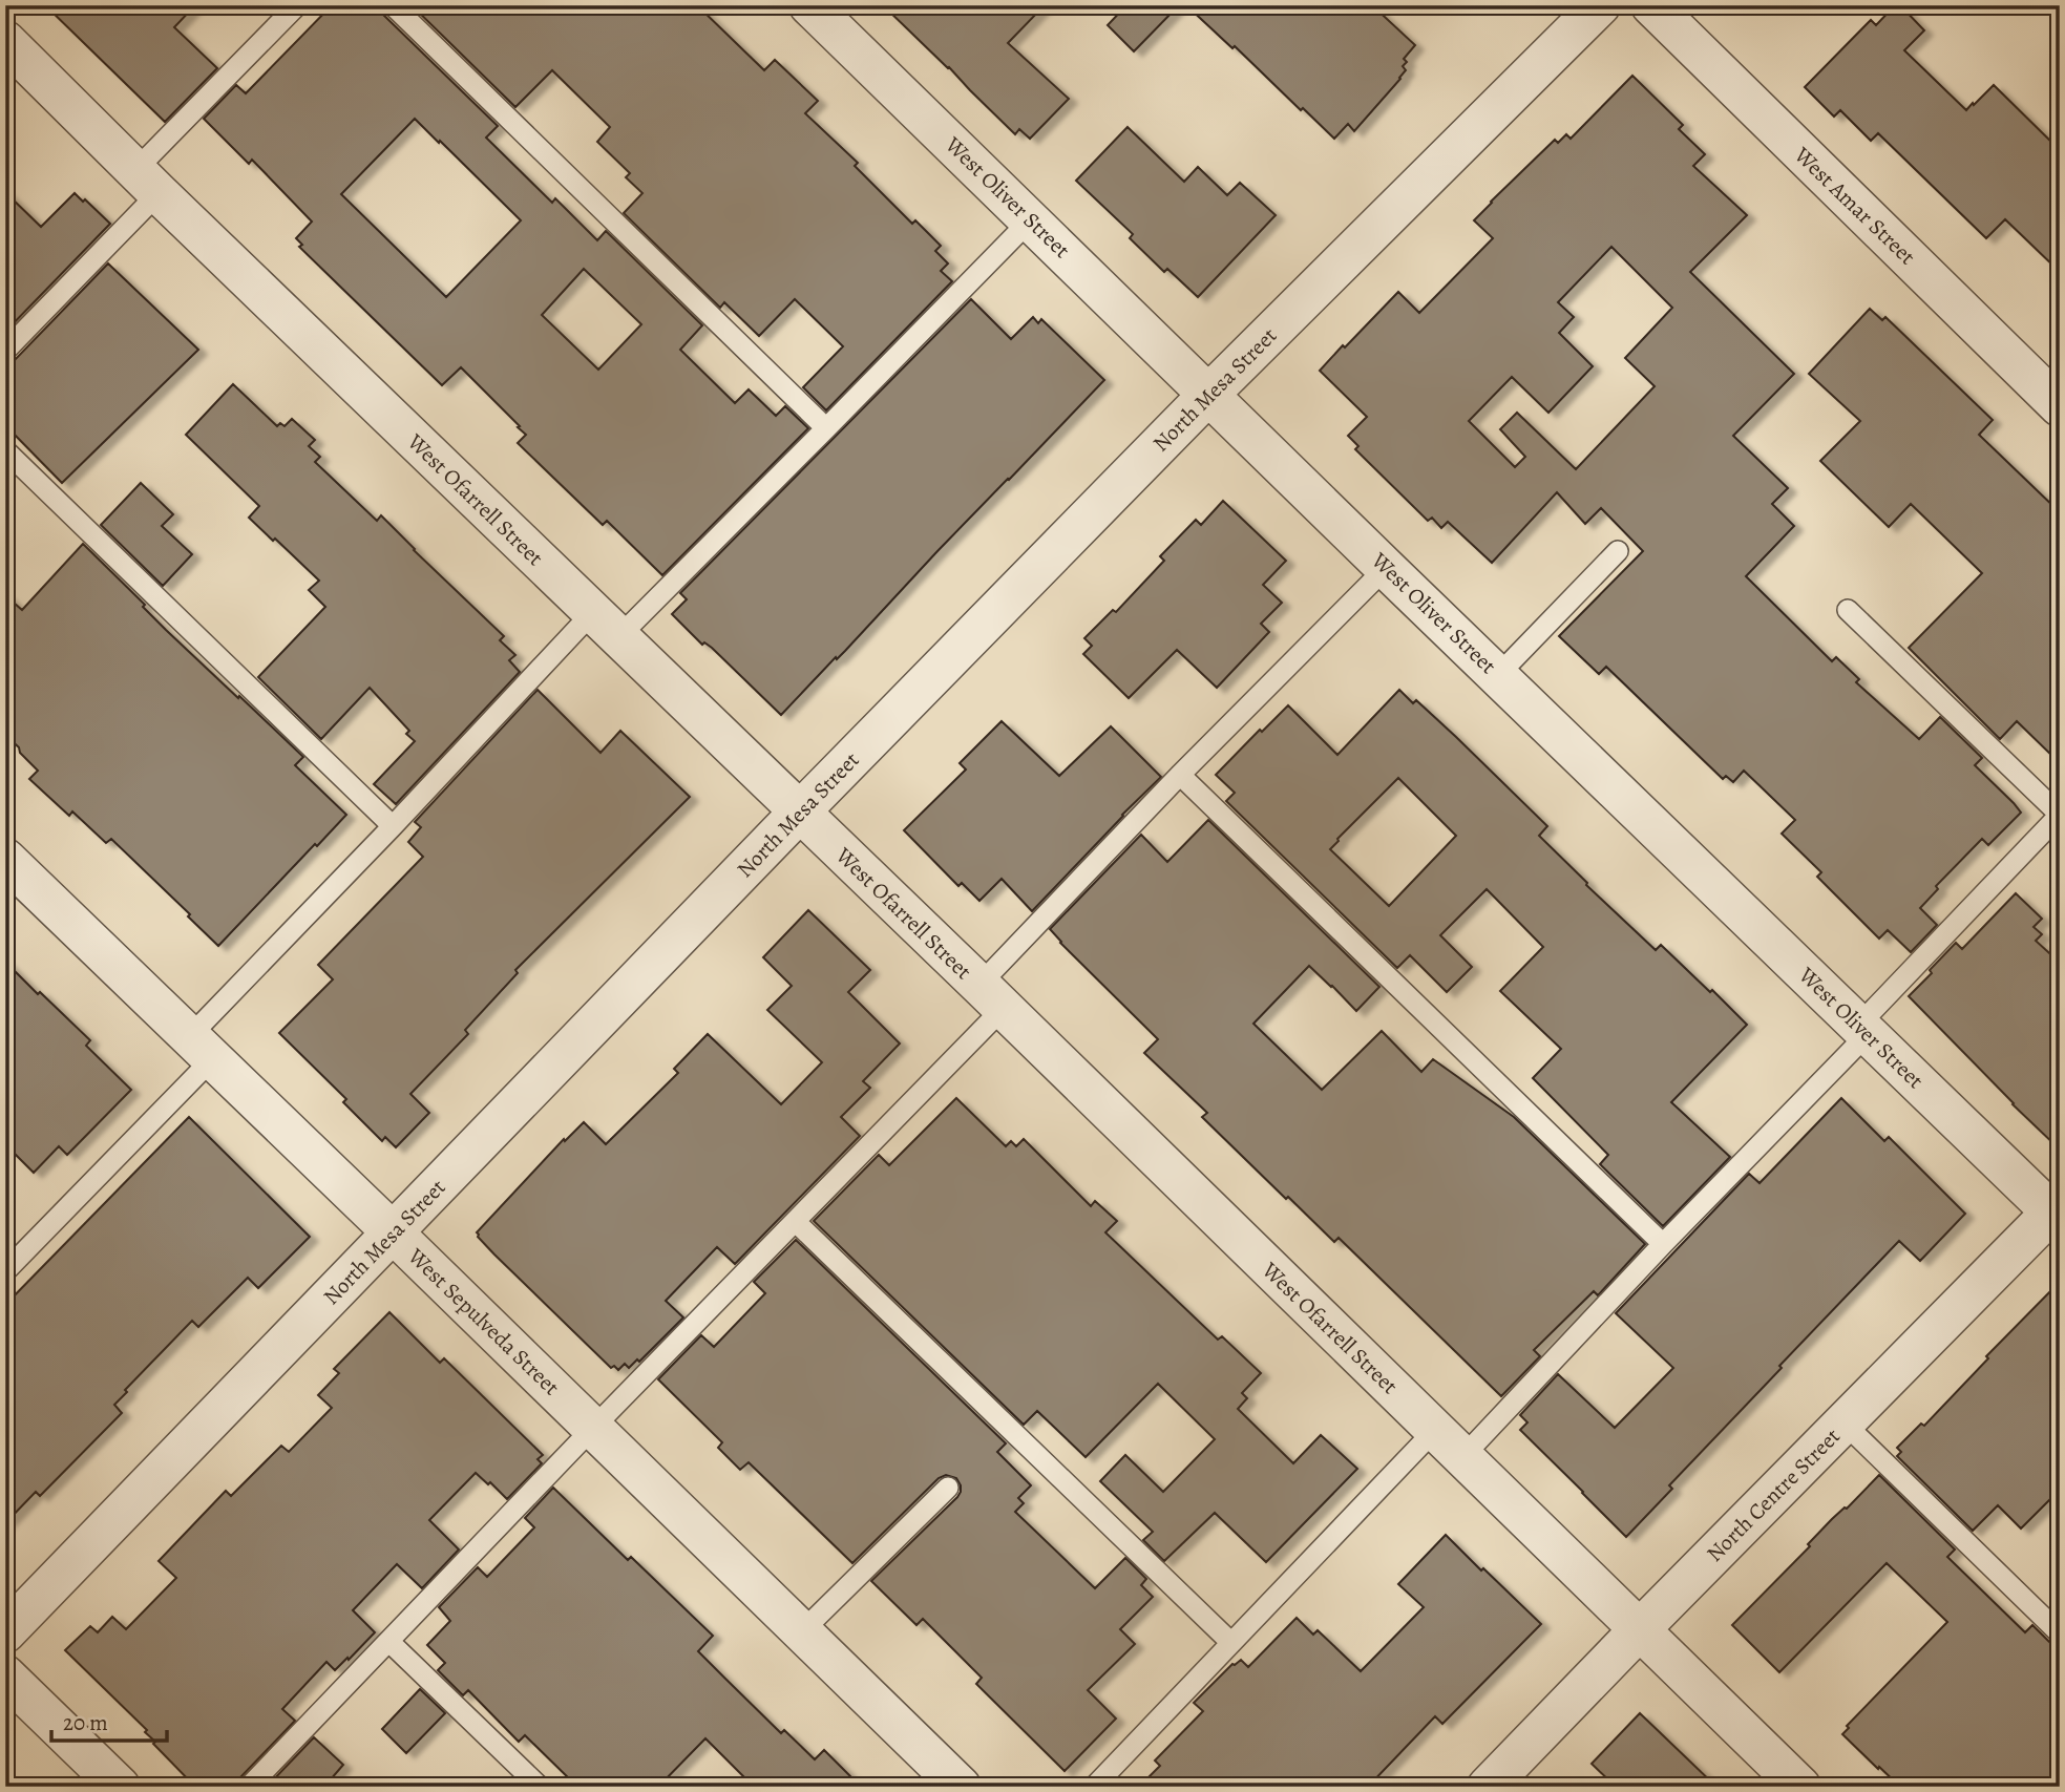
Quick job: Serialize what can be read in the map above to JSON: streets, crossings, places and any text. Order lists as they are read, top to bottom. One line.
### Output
{"streets":{"street":["West Oliver Street","West Amar Street","North Mesa Street","West Ofarrell Street","West Sepulveda Street","North Centre Street"]},"crossings":[["West Oliver Street","North Mesa Street"],["West Oliver Street","North Centre Street"],["North Mesa Street","West Ofarrell Street"],["North Mesa Street","West Sepulveda Street"],["West Ofarrell Street","North Centre Street"]],"scale_bar":"20 m"}
